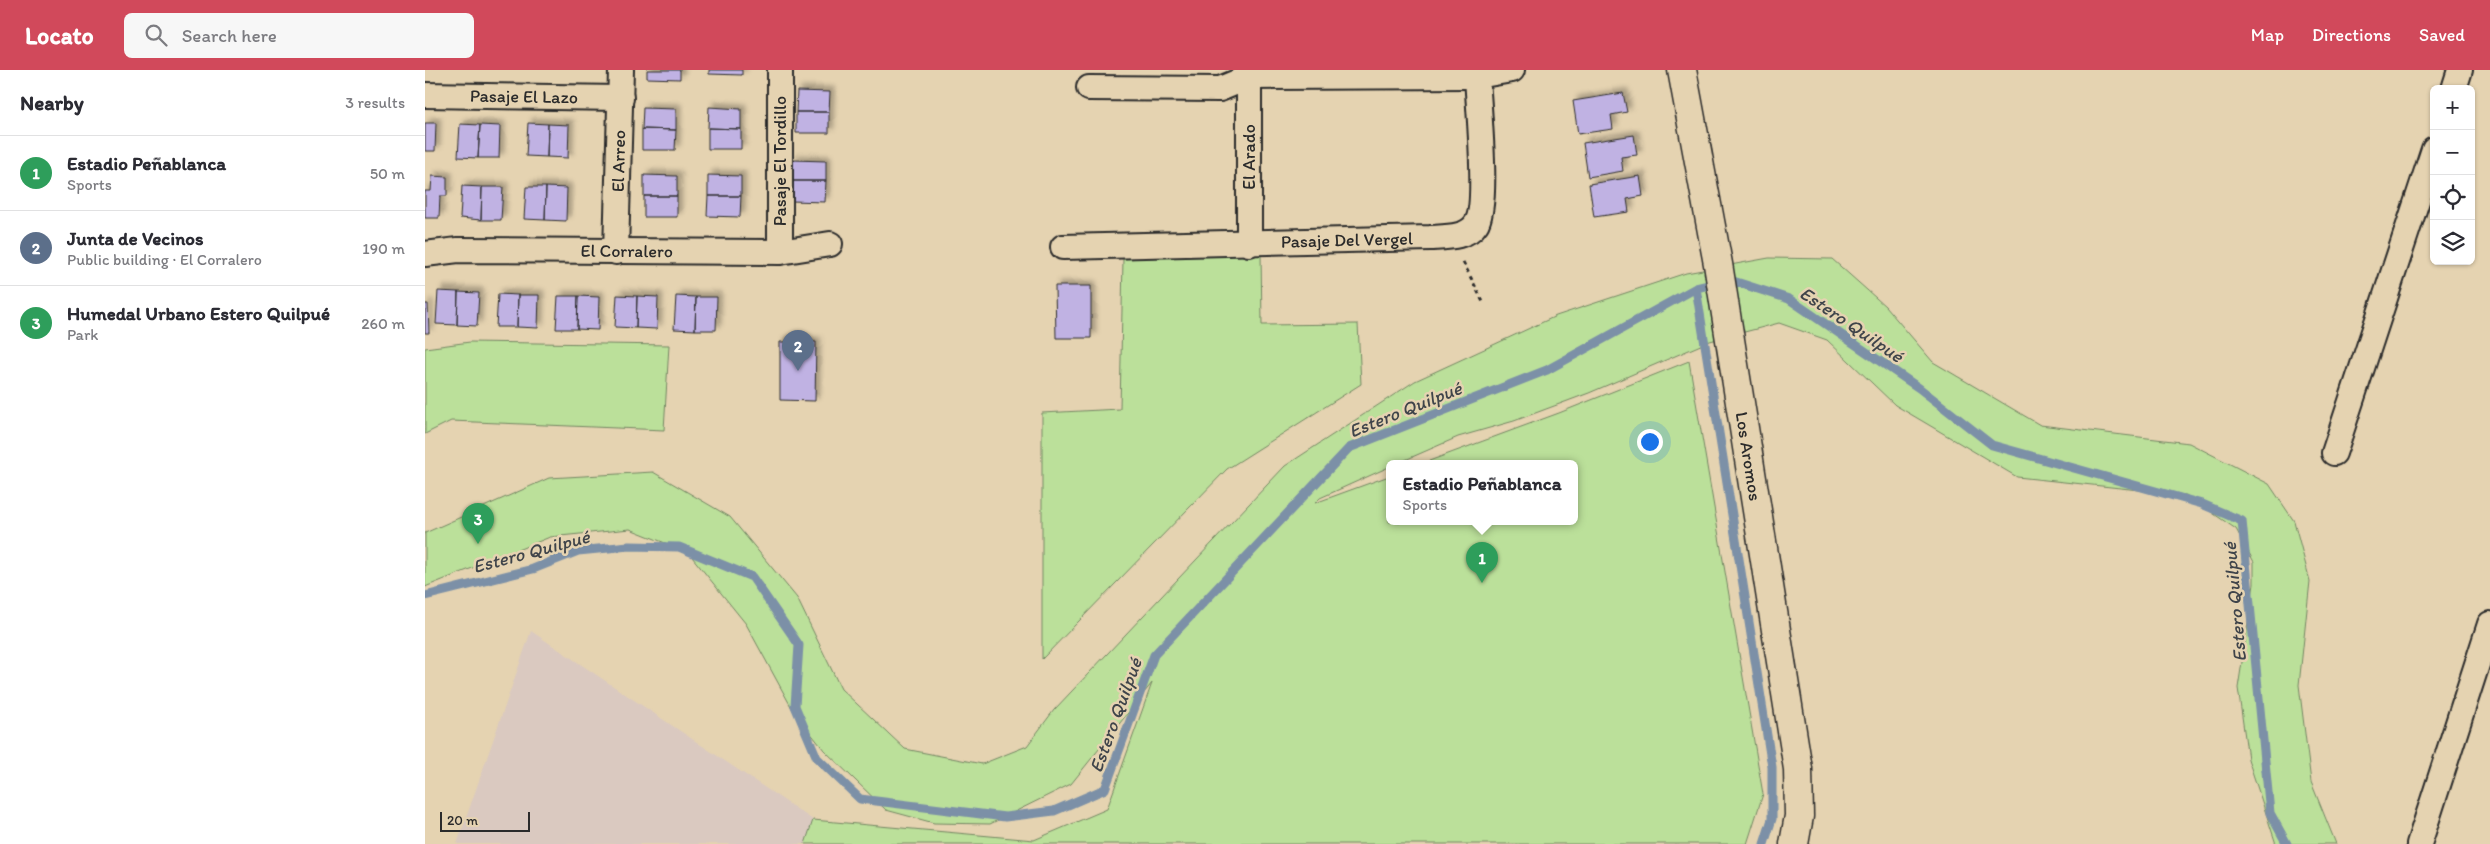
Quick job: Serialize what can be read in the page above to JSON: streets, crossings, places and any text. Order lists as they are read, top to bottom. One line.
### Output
{"streets":{"street":["Pasaje El Lazo","El Arado","El Arreo","Pasaje El Tordillo","Pasaje Del Vergel","El Corralero","Los Aromos"]},"crossings":[["Pasaje El Lazo","El Arreo"],["El Arado","Pasaje Del Vergel"],["El Arreo","El Corralero"],["Pasaje El Tordillo","El Corralero"]],"water":["Estero Quilpué"],"scale_bar":"20 m","page":{"header":"Locato","search":"Search here","nav":["Map","Directions","Saved"],"heading":["Nearby","3 results"],"map_buttons":["+","−"],"list":[{"mark":"1","name":"Estadio Peñablanca","note":"Sports","value":"50 m"},{"mark":"2","name":"Junta de Vecinos","note":"Public building · El Corralero","value":"190 m"},{"mark":"3","name":"Humedal Urbano Estero Quilpué","note":"Park","value":"260 m"}],"pins":["2","3","1"],"popup":["Estadio Peñablanca","Sports"],"scale":"20 m"}}
